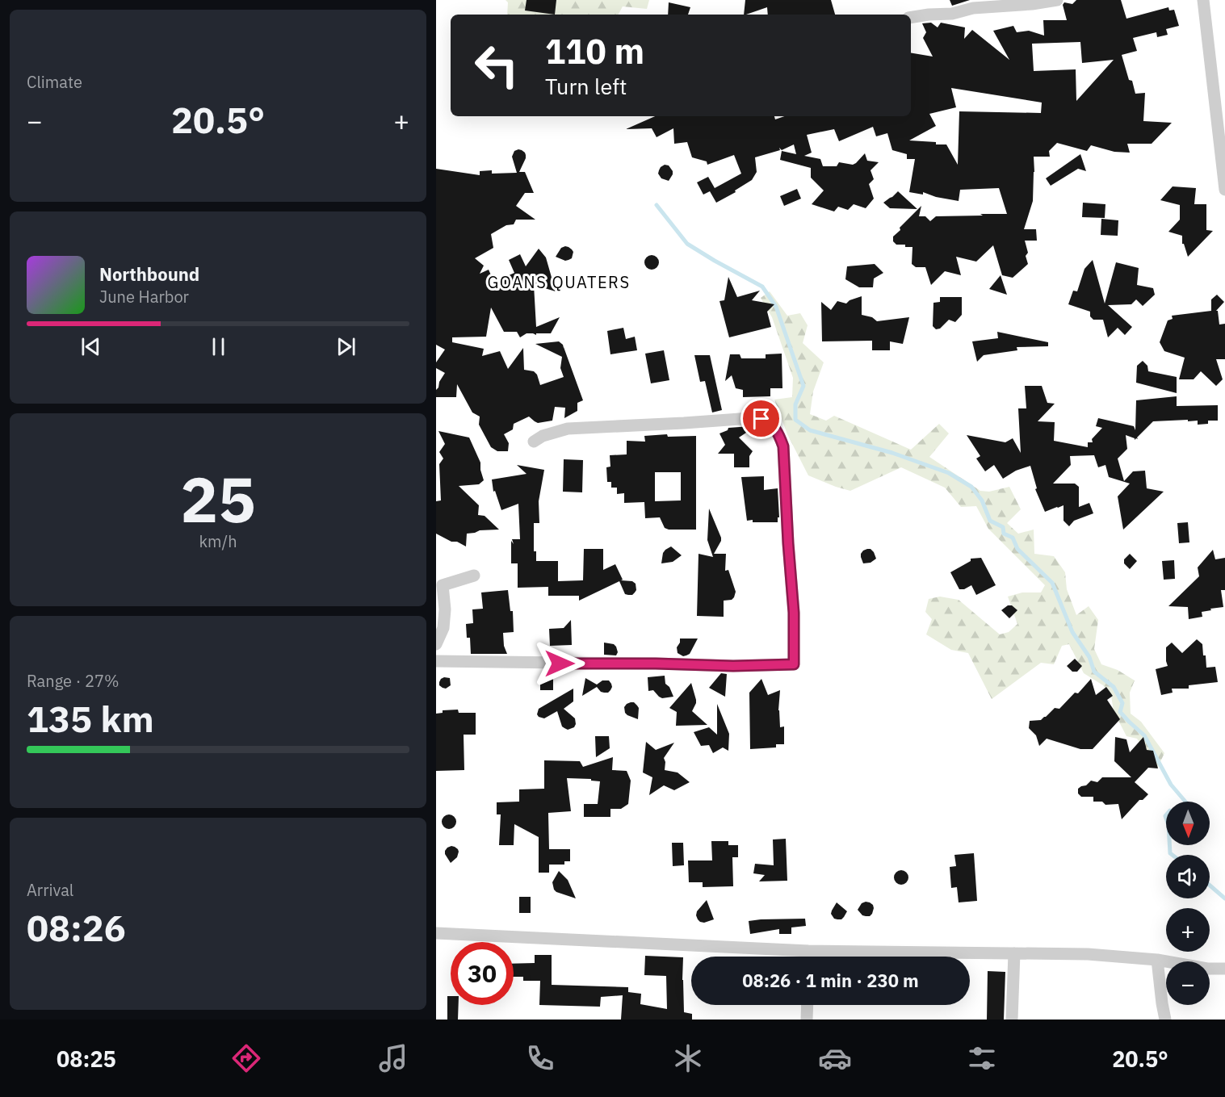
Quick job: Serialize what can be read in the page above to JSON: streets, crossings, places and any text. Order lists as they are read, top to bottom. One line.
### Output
{"districts":["GOANS QUATERS"],"north":"bottom","page":{"tile":["Climate",["25","km/h"],["Range · 27%","135 km"],["Arrival","08:26"]],"turn":["110 m","Turn left"],"heat":["−","20.5°","+"],"song":["Northbound","June Harbor"],"map_buttons":["+","−"],"limit":"30","trip":"08:26 · 1 min · 230 m","tabs":["08:25","20.5°"]}}
